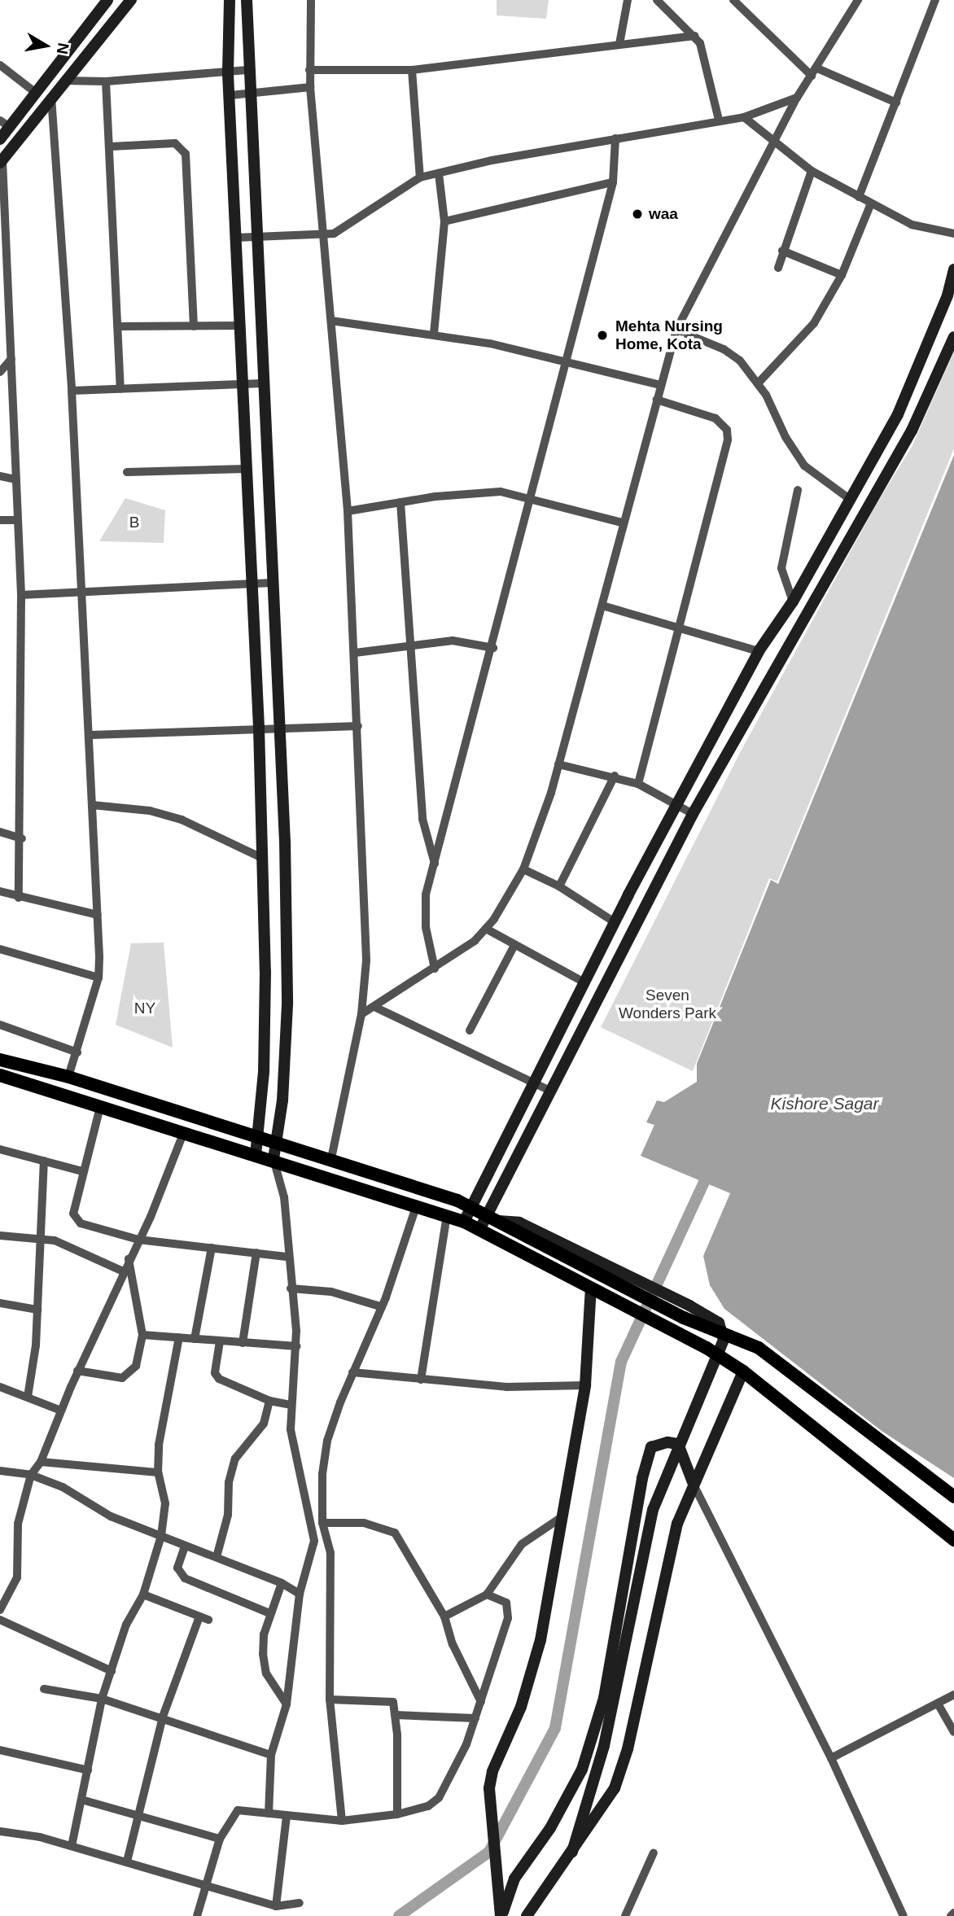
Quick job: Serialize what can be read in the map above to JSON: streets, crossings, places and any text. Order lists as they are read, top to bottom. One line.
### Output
{"water":["Kishore Sagar"],"parks":["B","Seven Wonders Park","NY"],"places":["waa","Mehta Nursing Home, Kota"],"north":"right"}
